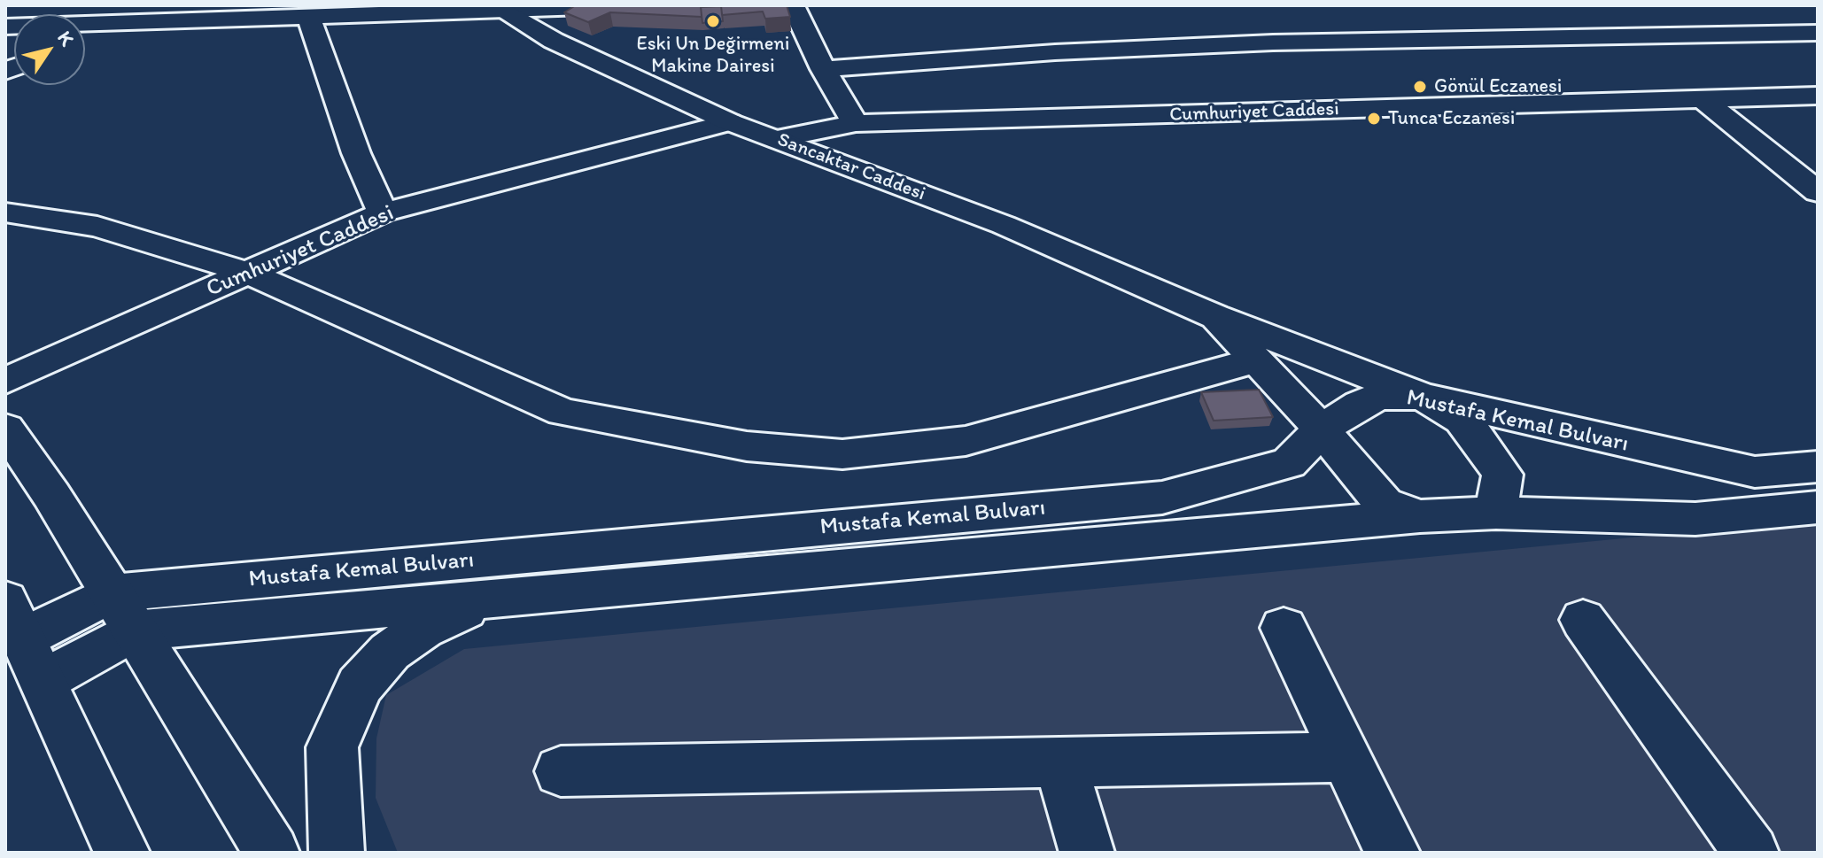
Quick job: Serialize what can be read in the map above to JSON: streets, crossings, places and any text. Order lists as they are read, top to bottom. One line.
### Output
{"streets":{"main road":["Cumhuriyet Caddesi","Sancaktar Caddesi","Mustafa Kemal Bulvarı"]},"crossings":[["Cumhuriyet Caddesi","Sancaktar Caddesi"],["Sancaktar Caddesi","Mustafa Kemal Bulvarı"]],"places":["Eski Un Değirmeni Makine Dairesi","Gönül Eczanesi","Tunca Eczanesi"],"north":"top right"}
